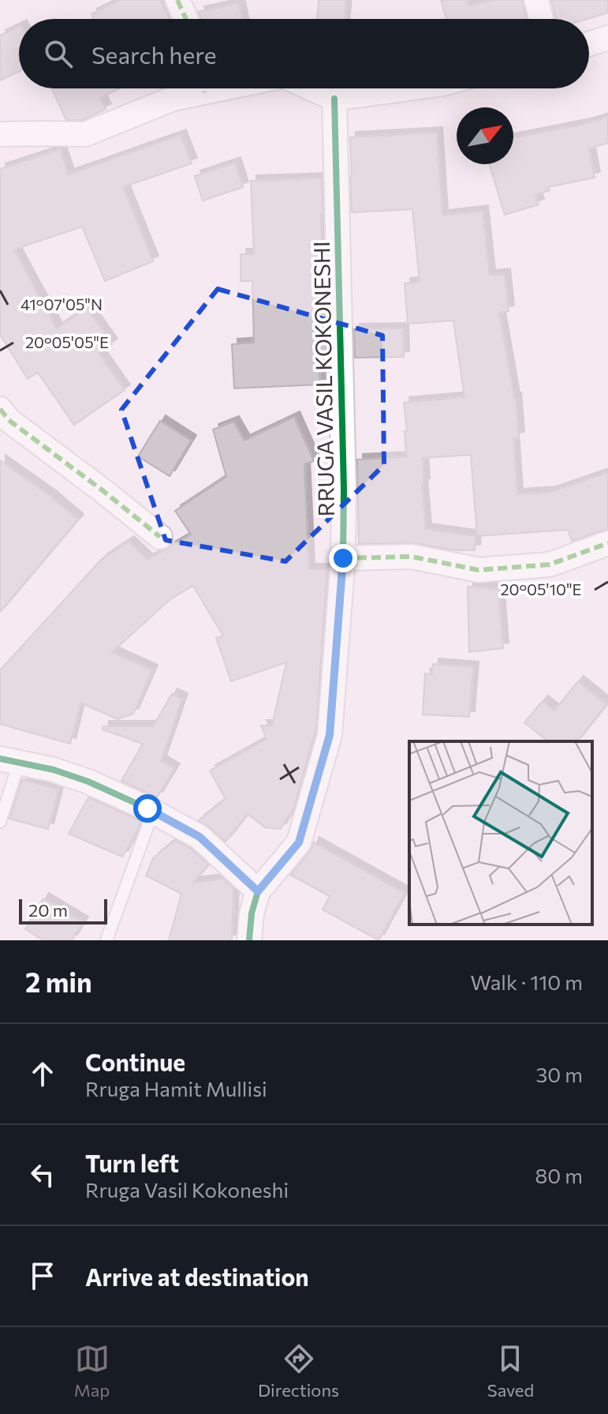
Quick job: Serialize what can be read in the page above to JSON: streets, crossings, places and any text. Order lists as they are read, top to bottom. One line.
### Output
{"streets":{"street":["RRUGA VASIL KOKONESHI"]},"scale_bar":"20 m","north":"top right","page":{"search":"Search here","scale":"20 m","heading":["2 min","Walk · 110 m"],"list":[["Continue","Rruga Hamit Mullisi","30 m"],["Turn left","Rruga Vasil Kokoneshi","80 m"],"Arrive at destination"],"nav":["Map","Directions","Saved"]},"coordinates":["41°07'05\"N","20°05'05\"E","20°05'10\"E"]}
